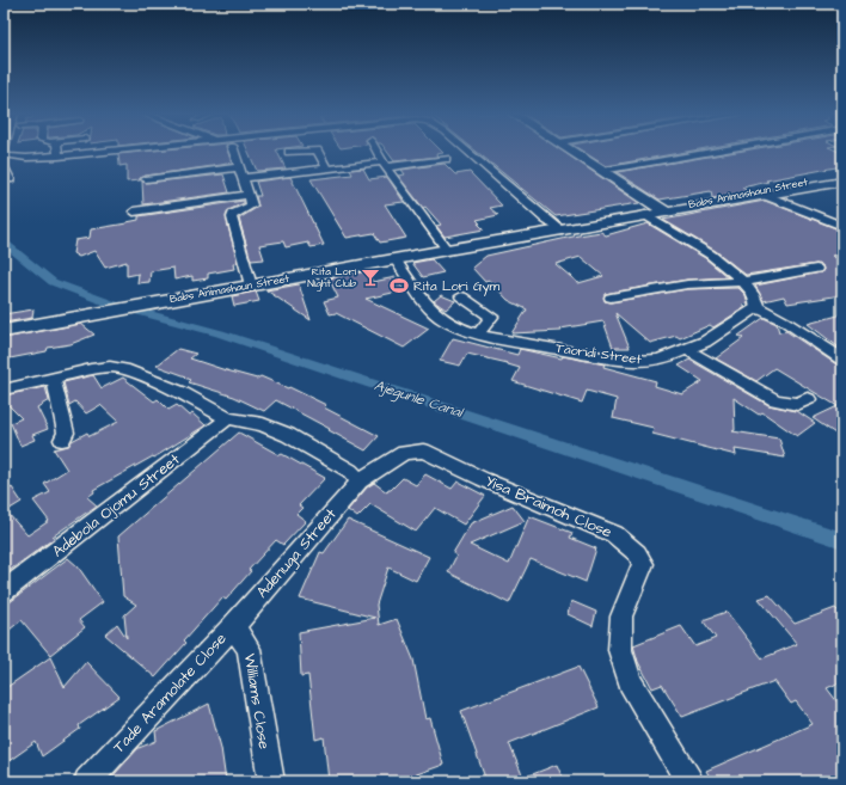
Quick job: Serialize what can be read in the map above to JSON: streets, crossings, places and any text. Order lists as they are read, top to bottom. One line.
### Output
{"streets":{"main road":["Babs Animashaun Street"],"street":["Taoridi Street","Adebola Ojomu Street","Yisa Braimoh Close","Adenuga Street","Tade Aramolate Close","Williams Close"]},"crossings":[["Babs Animashaun Street","Taoridi Street"],["Yisa Braimoh Close","Adenuga Street"],["Adenuga Street","Tade Aramolate Close"],["Adenuga Street","Williams Close"],["Tade Aramolate Close","Williams Close"]],"water":["Ajegunle Canal"],"places":{"bar":["Rita Lori Night Club"],"sports":["Rita Lori Gym"]}}
